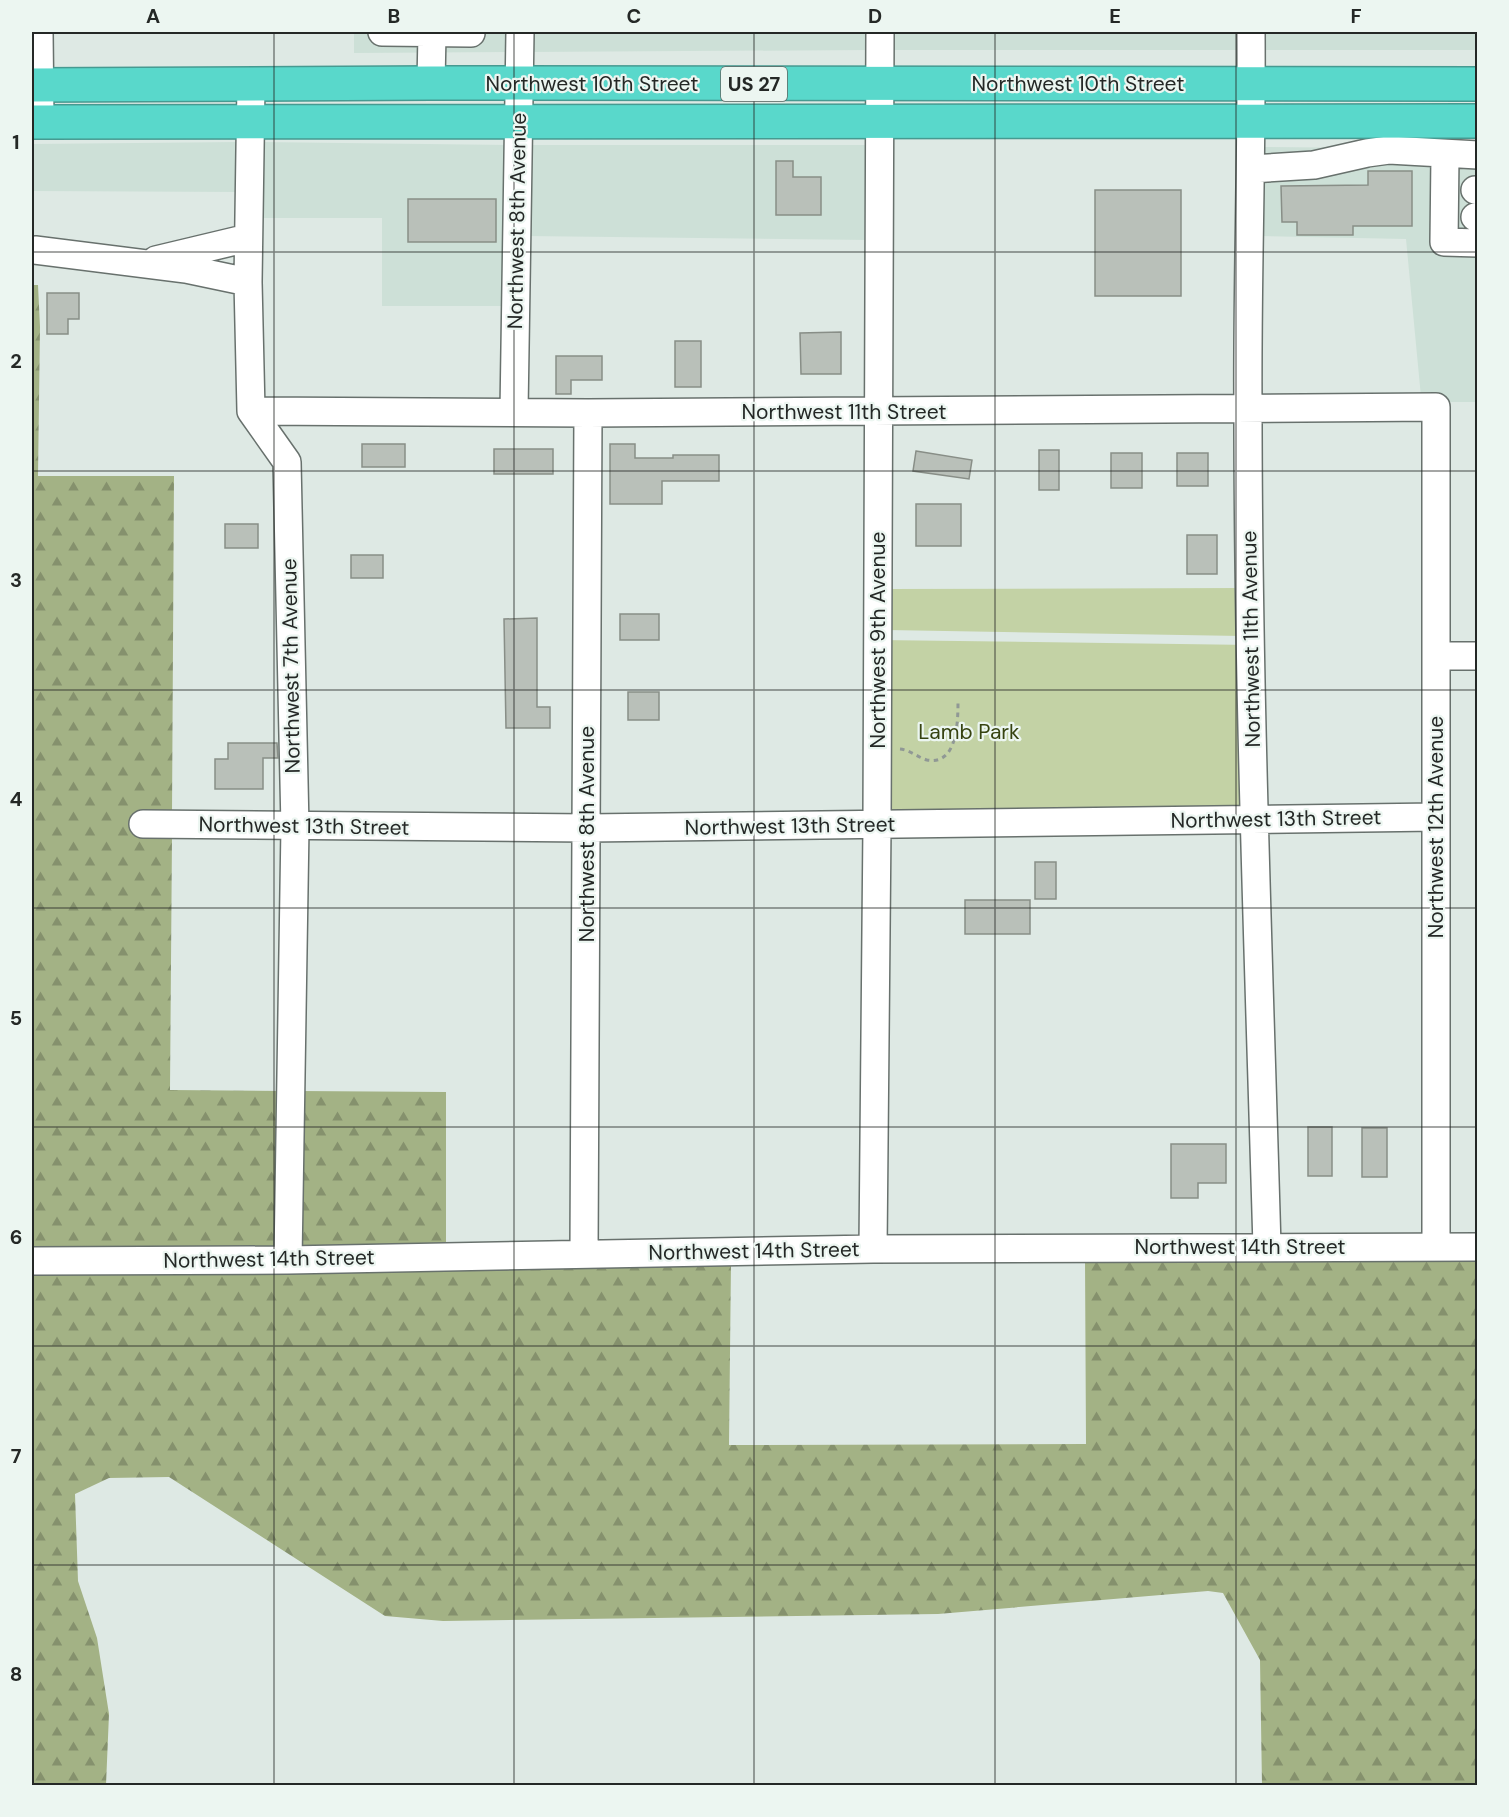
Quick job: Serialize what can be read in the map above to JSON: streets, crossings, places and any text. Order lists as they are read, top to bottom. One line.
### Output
{"streets":{"highway":["Northwest 10th Street","US 27"],"street":["Northwest 8th Avenue","Northwest 11th Street","Northwest 11th Avenue","Northwest 9th Avenue","Northwest 7th Avenue","Northwest 13th Street","Northwest 12th Avenue","Northwest 14th Street"]},"crossings":[["Northwest 10th Street","Northwest 8th Avenue"],["Northwest 10th Street","Northwest 11th Avenue"],["Northwest 10th Street","Northwest 9th Avenue"],["Northwest 8th Avenue","Northwest 11th Street"],["Northwest 8th Avenue","Northwest 13th Street"],["Northwest 8th Avenue","Northwest 14th Street"],["Northwest 11th Street","Northwest 11th Avenue"],["Northwest 11th Street","Northwest 9th Avenue"],["Northwest 11th Street","Northwest 7th Avenue"],["Northwest 11th Street","Northwest 12th Avenue"],["Northwest 11th Avenue","Northwest 13th Street"],["Northwest 11th Avenue","Northwest 14th Street"],["Northwest 9th Avenue","Northwest 13th Street"],["Northwest 9th Avenue","Northwest 14th Street"],["Northwest 7th Avenue","Northwest 13th Street"],["Northwest 7th Avenue","Northwest 14th Street"],["Northwest 13th Street","Northwest 12th Avenue"],["Northwest 12th Avenue","Northwest 14th Street"]],"parks":["Lamb Park"],"grid":{"columns":["A","B","C","D","E","F"],"rows":["1","2","3","4","5","6","7","8"]}}
